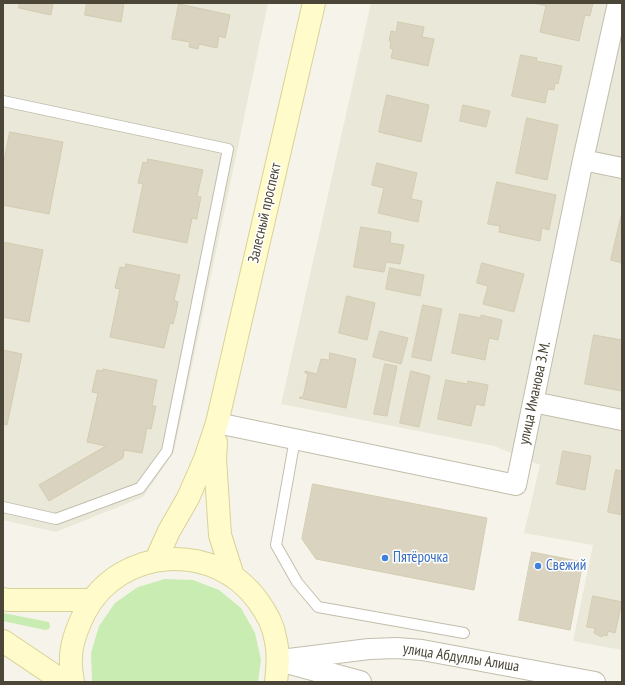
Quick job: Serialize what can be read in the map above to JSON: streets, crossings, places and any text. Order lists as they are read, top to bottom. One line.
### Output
{"streets":{"main road":["Залесный проспект"],"street":["улица Иманова З.М.","улица Абдуллы Алиша"]},"crossings":[["Залесный проспект","улица Иманова З.М."]],"places":["Пятёрочка","Свежий"]}
